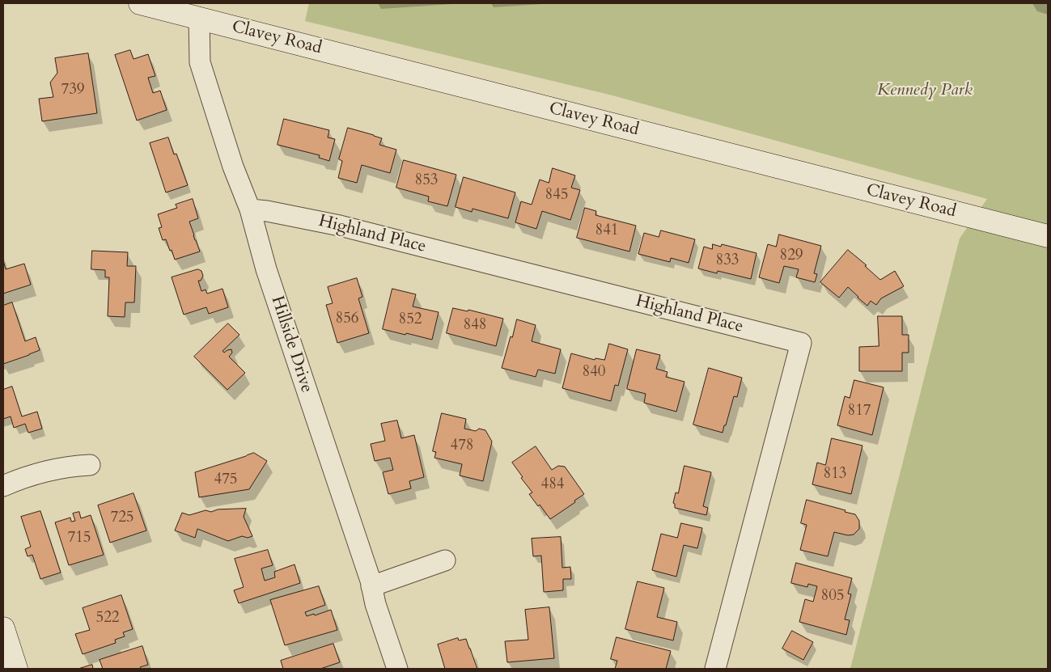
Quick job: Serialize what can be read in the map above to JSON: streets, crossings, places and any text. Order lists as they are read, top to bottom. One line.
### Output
{"streets":{"main road":["Clavey Road"],"street":["Highland Place","Hillside Drive"]},"crossings":[["Clavey Road","Hillside Drive"],["Highland Place","Hillside Drive"]],"parks":["Kennedy Park"],"house_numbers":["739","853","845","841","829","833","856","852","848","840","817","478","813","475","484","725","715","805","522"]}
